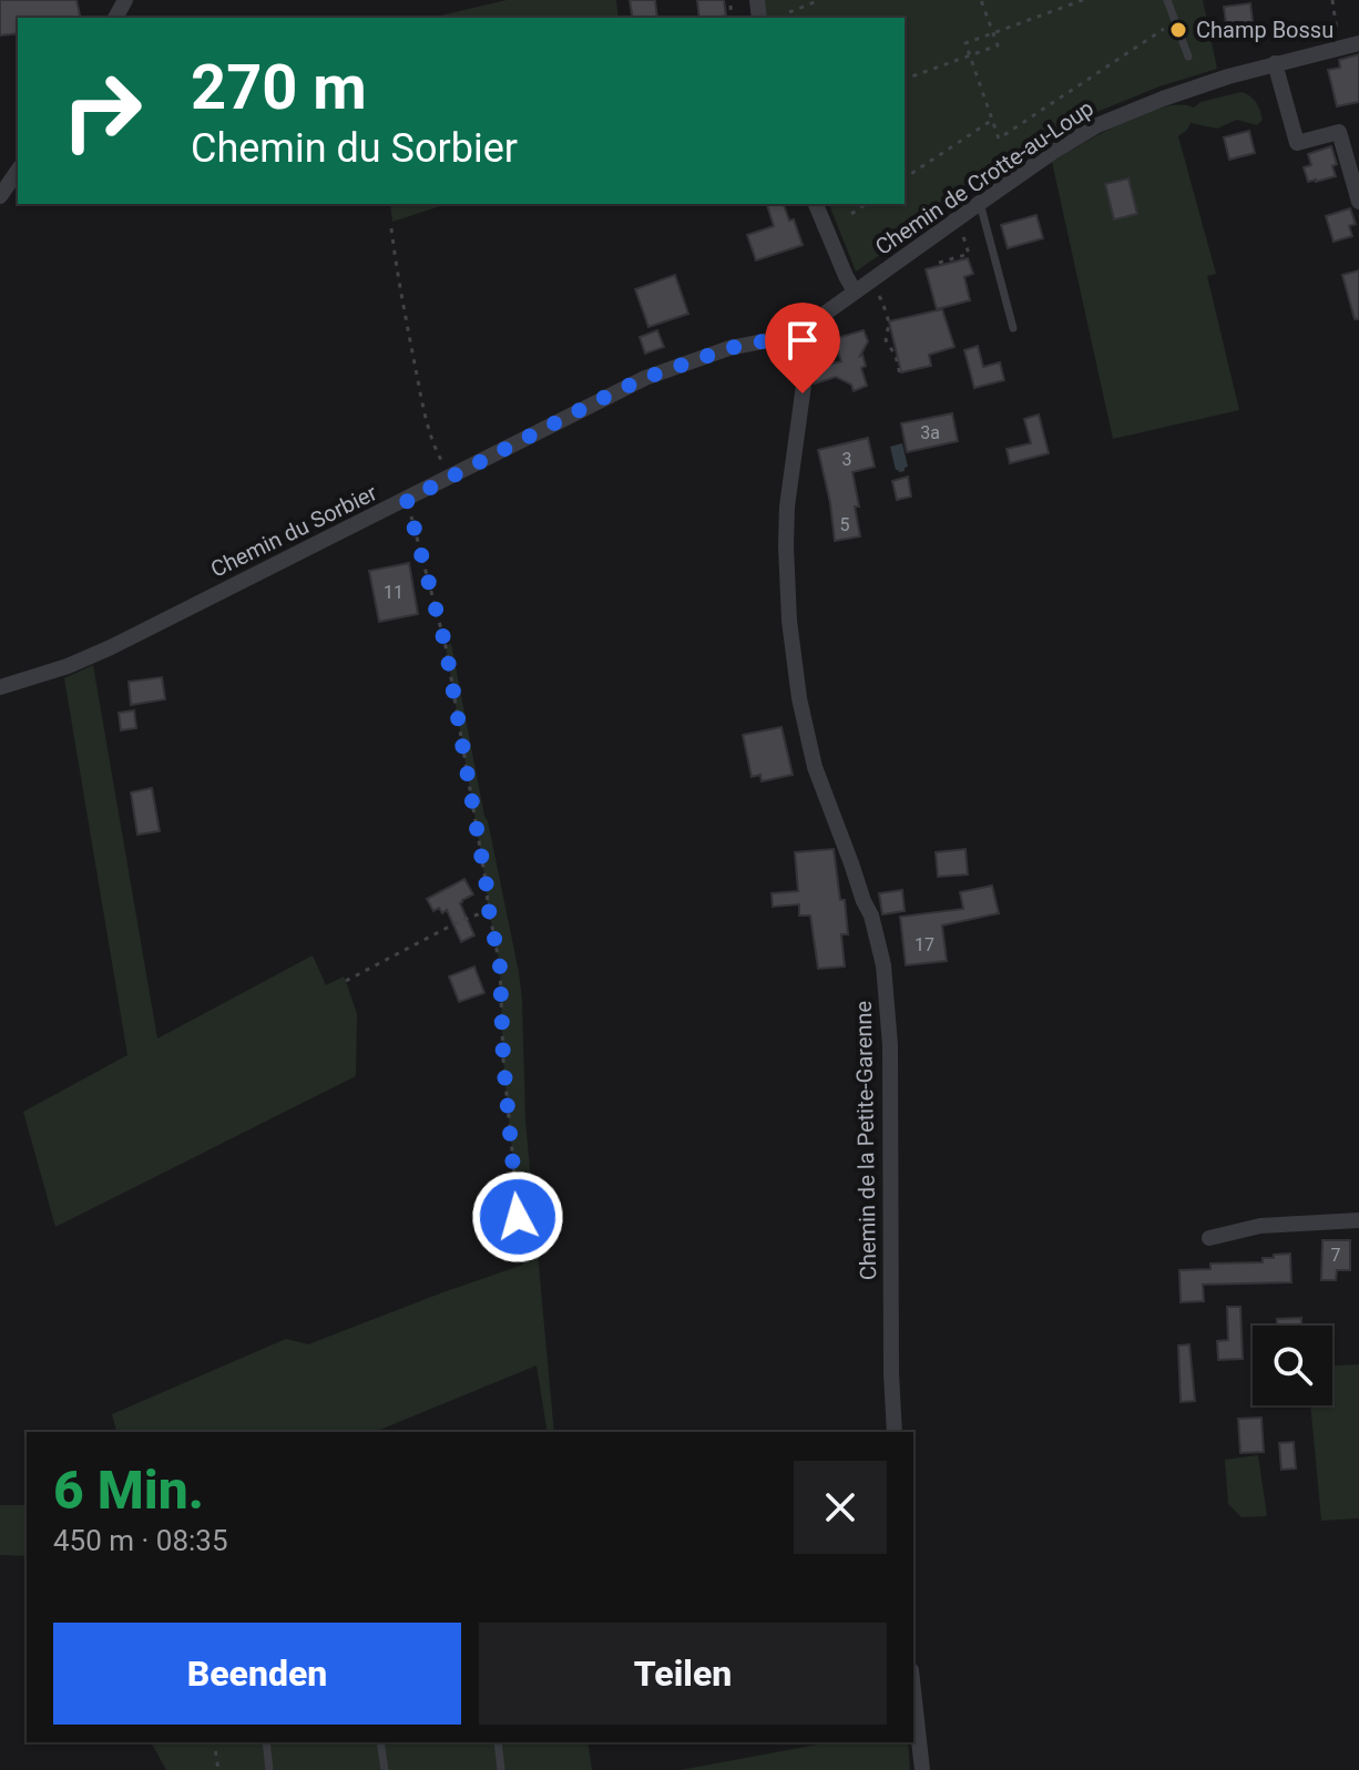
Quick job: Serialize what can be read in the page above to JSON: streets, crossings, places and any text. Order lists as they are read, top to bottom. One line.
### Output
{"streets":{"street":["Chemin de Crotte-au-Loup","Chemin du Sorbier","Chemin de la Petite-Garenne"]},"crossings":[["Chemin de Crotte-au-Loup","Chemin du Sorbier"],["Chemin de Crotte-au-Loup","Chemin de la Petite-Garenne"],["Chemin du Sorbier","Chemin de la Petite-Garenne"]],"places":["Champ Bossu"],"house_numbers":["3a","3","5","11","17","7"],"page":{"turn":["270 m","Chemin du Sorbier"],"heading":["6 Min.","450 m · 08:35"],"buttons":["Beenden","Teilen"]}}
